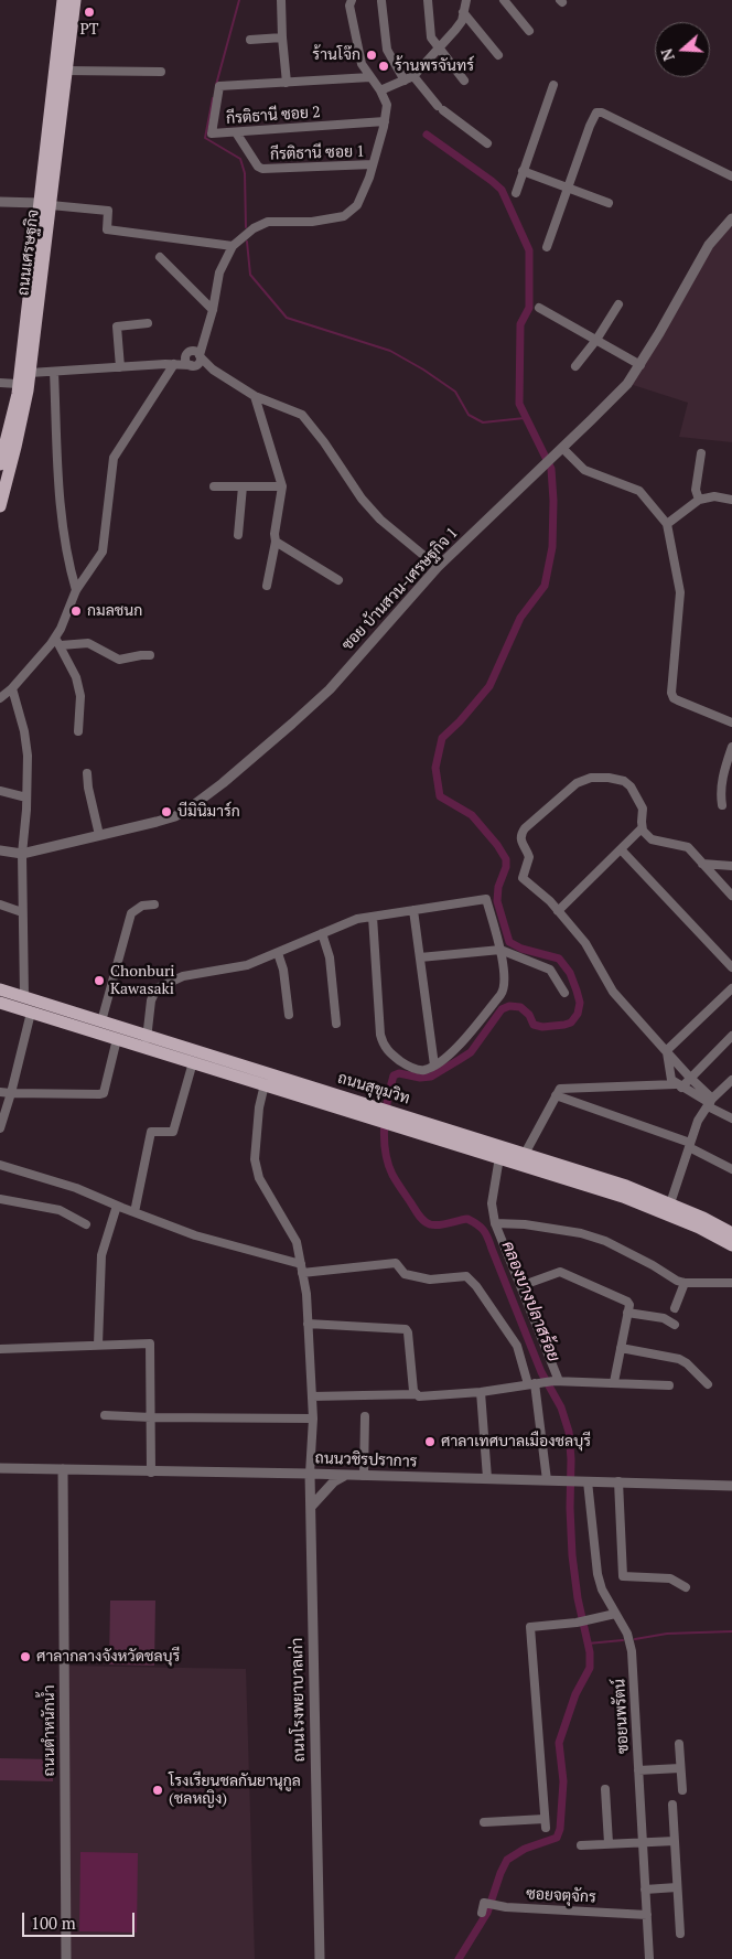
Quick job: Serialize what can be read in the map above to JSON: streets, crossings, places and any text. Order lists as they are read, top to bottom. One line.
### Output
{"streets":{"main road":["ถนนเศรษฐกิจ","ถนนสุขุมวิท"],"street":["กีรติธานี ซอย 2","กีรติธานี ซอย 1","ซอย บ้านสวน-เศรษฐกิจ 1","ถนนวชิรปราการ","ถนนโรงพยาบาลเก่า","ซอยนพรัตน์","ถนนตำหนักน้ำ","ซอยจตุจักร"]},"crossings":[["กีรติธานี ซอย 2","กีรติธานี ซอย 1"],["ถนนวชิรปราการ","ถนนโรงพยาบาลเก่า"],["ถนนวชิรปราการ","ซอยนพรัตน์"],["ถนนวชิรปราการ","ถนนตำหนักน้ำ"],["ซอยนพรัตน์","ซอยจตุจักร"]],"water":["คลองบางปลาสร้อย"],"places":["PT","ร้านโจ๊ก","ร้านพรจันทร์","กมลชนก","บีมินิมาร์ก","Chonburi Kawasaki","ศาลาเทศบาลเมืองชลบุรี","ศาลากลางจังหวัดชลบุรี","โรงเรียนชลกันยานุกูล (ชลหญิง)"],"scale_bar":"100 m","north":"left"}
